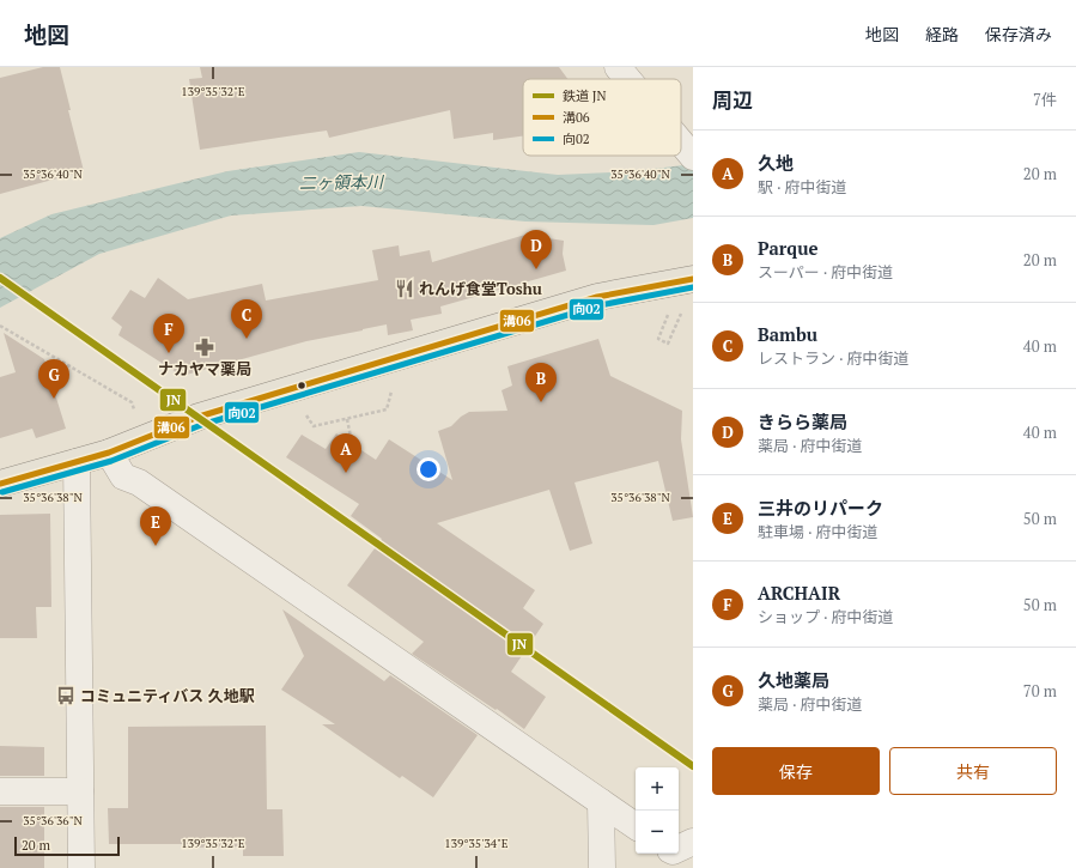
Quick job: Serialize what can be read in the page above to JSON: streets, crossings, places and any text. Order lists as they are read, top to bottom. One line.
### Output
{"water":["二ヶ領本川"],"places":{"restaurant":["れんげ食堂Toshu"],"pharmacy":["ナカヤマ薬局"],"bus stop":["コミュニティバス 久地駅"]},"lines":["rail line JN","transit line 溝06","transit line 向02"],"legend":["鉄道 JN","溝06","向02"],"scale_bar":"20 m","page":{"header":"地図","nav":["地図","経路","保存済み"],"heading":["周辺","7件"],"list":[{"mark":"A","name":"久地","note":"駅 · 府中街道","value":"20 m"},{"mark":"B","name":"Parque","note":"スーパー · 府中街道","value":"20 m"},{"mark":"C","name":"Bambu","note":"レストラン · 府中街道","value":"40 m"},{"mark":"D","name":"きらら薬局","note":"薬局 · 府中街道","value":"40 m"},{"mark":"E","name":"三井のリパーク","note":"駐車場 · 府中街道","value":"50 m"},{"mark":"F","name":"ARCHAIR","note":"ショップ · 府中街道","value":"50 m"},{"mark":"G","name":"久地薬局","note":"薬局 · 府中街道","value":"70 m"}],"pins":["D","C","F","G","B","A","E"],"buttons":["保存","共有"],"map_buttons":["+","−"],"scale":"20 m"},"coordinates":["139°35'32\"E","35°36'40\"N","35°36'38\"N","35°36'36\"N","139°35'34\"E"]}
